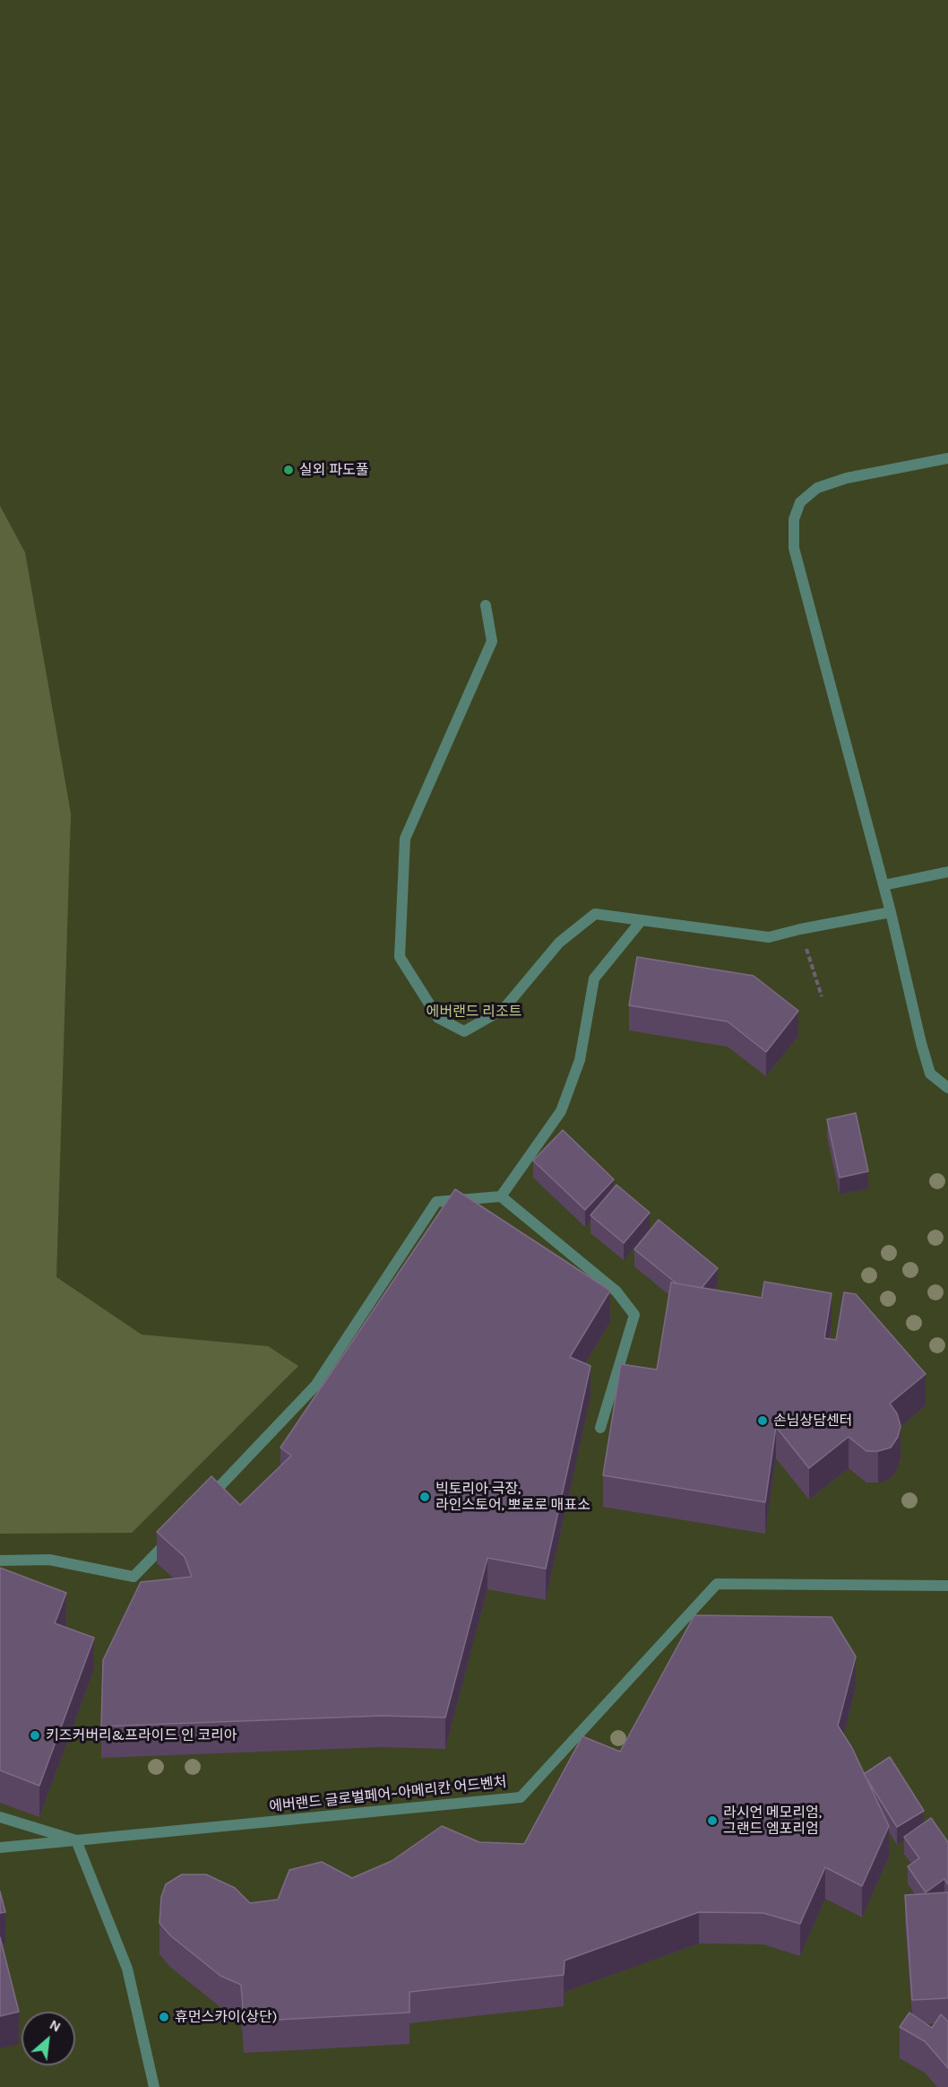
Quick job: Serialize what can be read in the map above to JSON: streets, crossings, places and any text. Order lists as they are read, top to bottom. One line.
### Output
{"streets":{"street":["에버랜드 글로벌페어~아메리칸 어드벤처"]},"parks":["에버랜드 리조트"],"places":["실외 파도풀","손님상담센터","빅토리아 극장, 라인스토어, 뽀로로 매표소","키즈커버리&프라이드 인 코리아","라시언 메모리엄, 그랜드 엠포리엄","휴먼스카이(상단)"],"north":"top right"}
